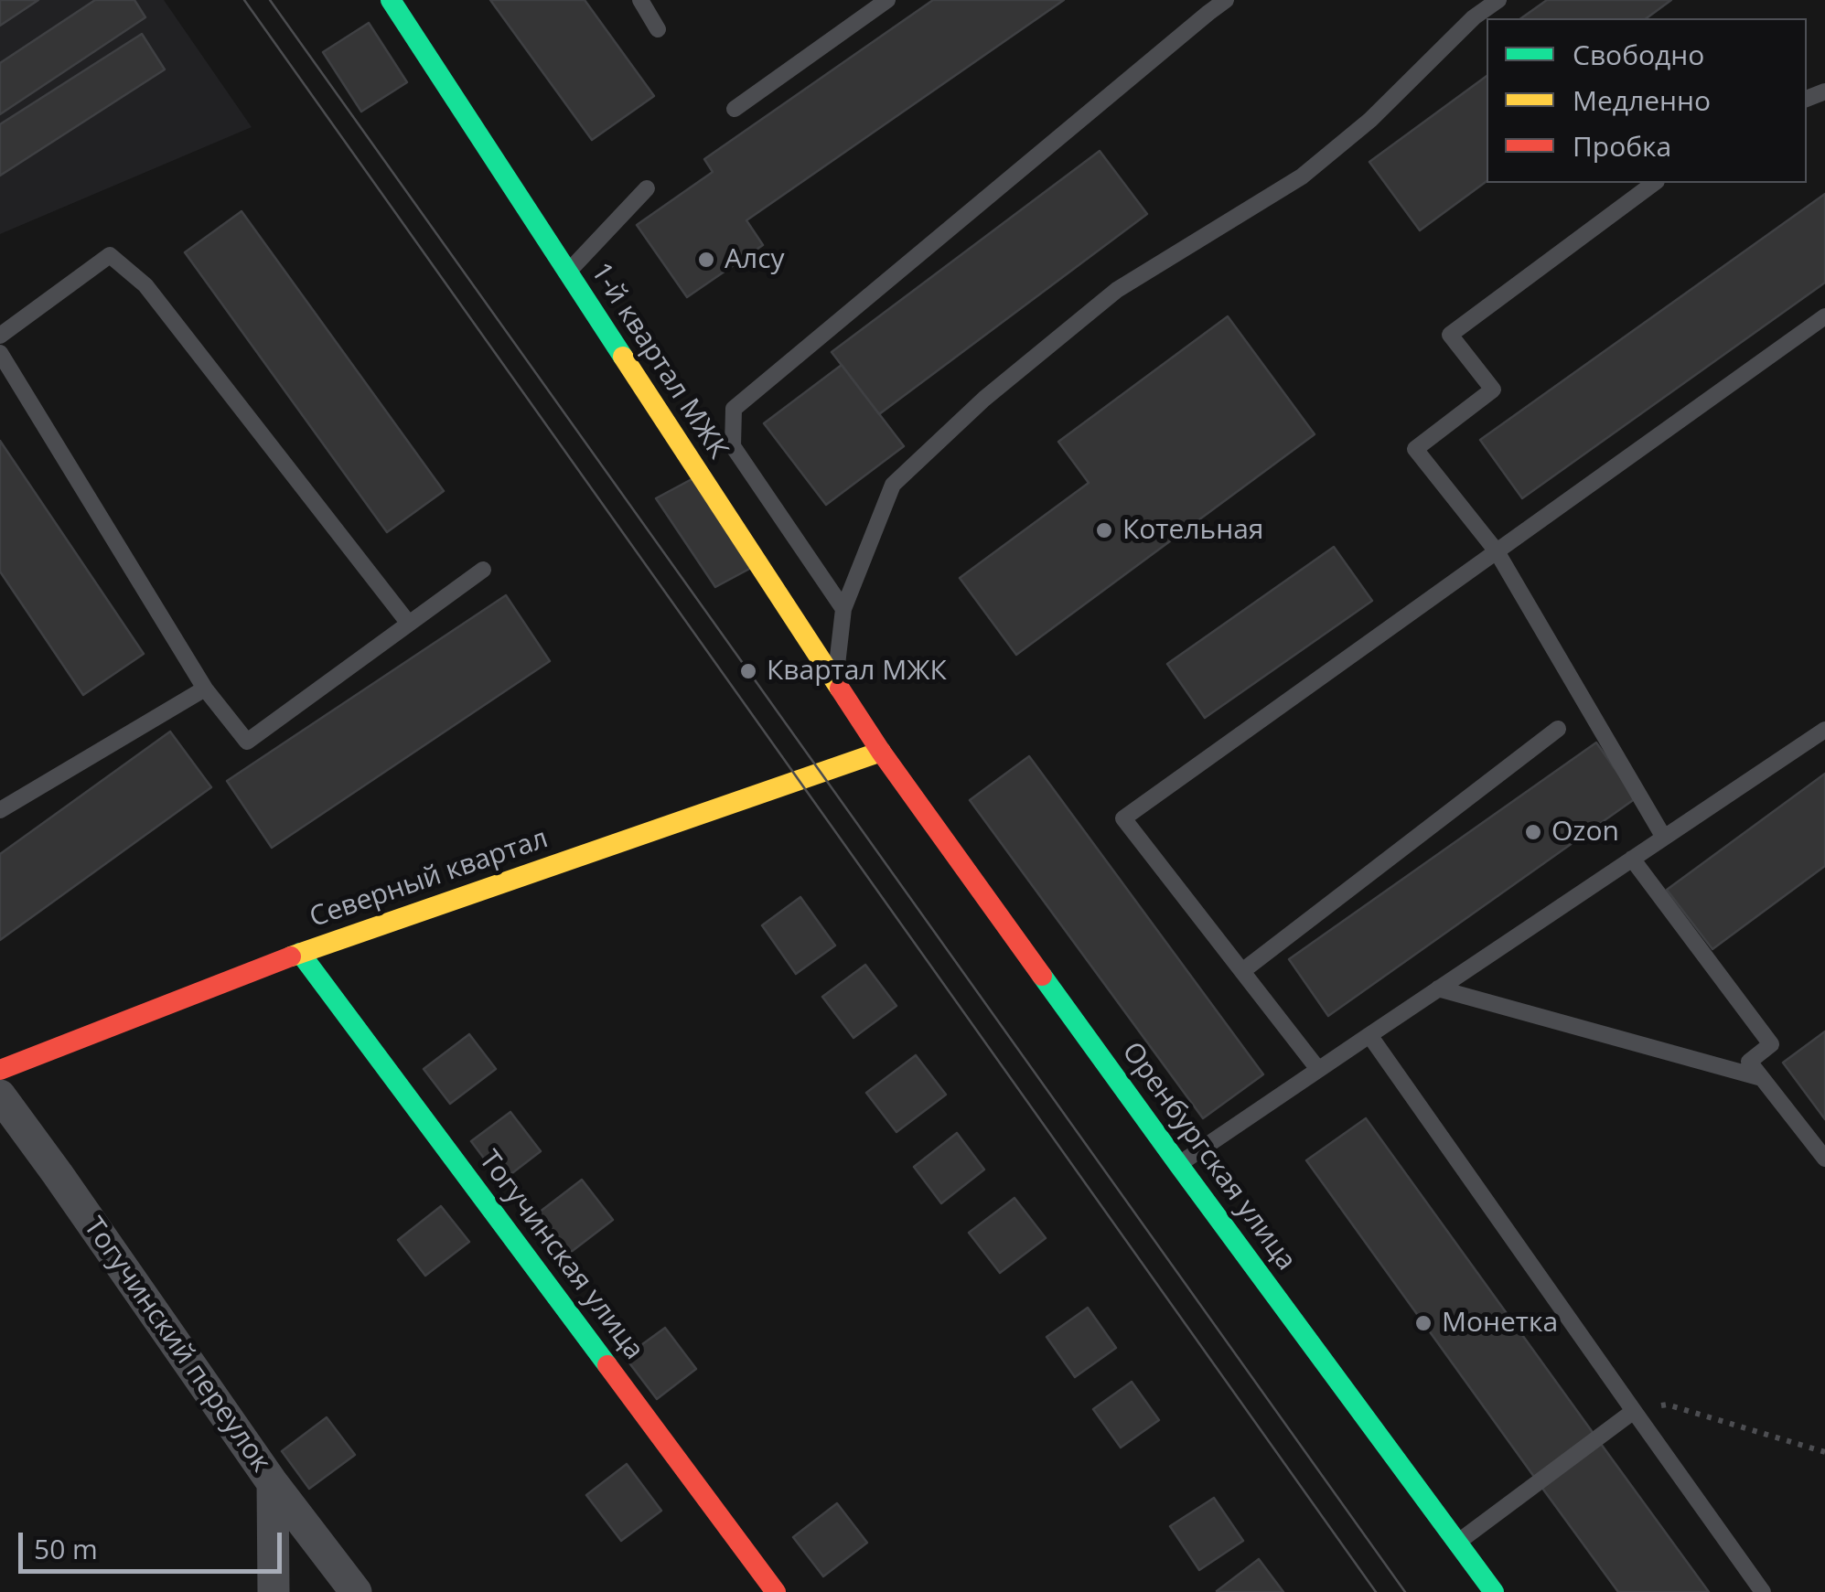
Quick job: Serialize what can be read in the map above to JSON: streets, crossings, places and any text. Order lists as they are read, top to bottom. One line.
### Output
{"streets":{"main road":["1-й квартал МЖК","Северный квартал","Оренбургская улица","Тогучинская улица"],"street":["Тогучинский переулок"]},"crossings":[["1-й квартал МЖК","Северный квартал"],["1-й квартал МЖК","Оренбургская улица"],["Северный квартал","Оренбургская улица"],["Северный квартал","Тогучинская улица"]],"places":["Алсу","Котельная","Квартал МЖК","Ozon","Монетка"],"legend":["Свободно","Медленно","Пробка"],"scale_bar":"50 m"}
